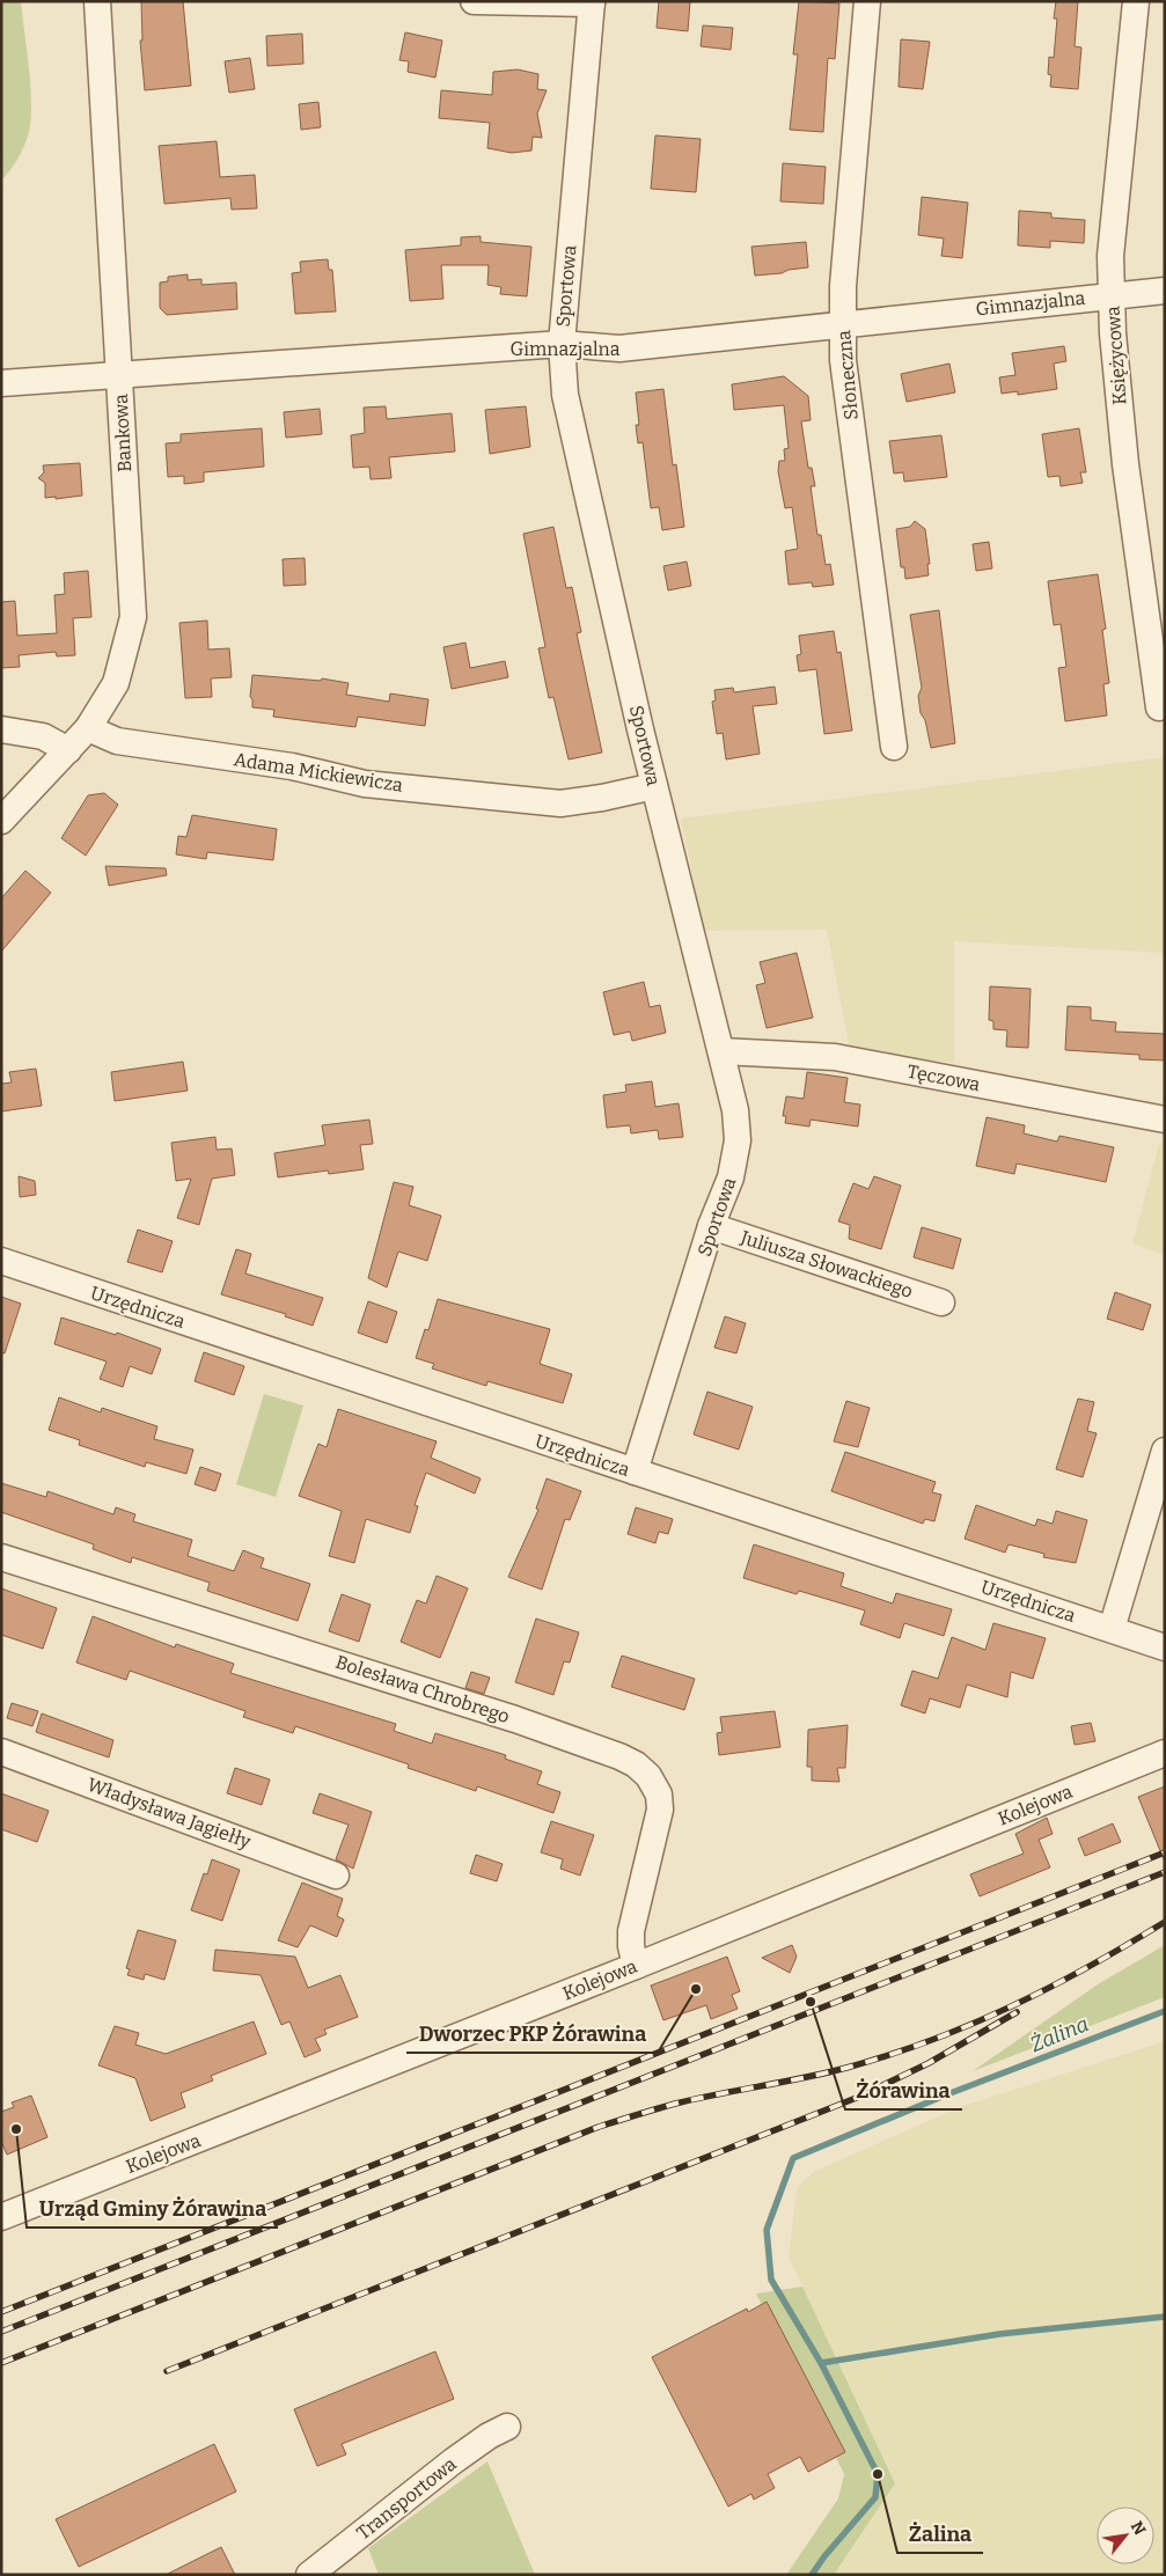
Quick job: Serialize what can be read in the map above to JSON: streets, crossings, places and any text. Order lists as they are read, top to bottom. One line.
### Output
{"streets":{"street":["Sportowa","Gimnazjalna","Księżycowa","Słoneczna","Bankowa","Adama Mickiewicza","Tęczowa","Juliusza Słowackiego","Urzędnicza","Bolesława Chrobrego","Kolejowa","Władysława Jagiełły","Transportowa"]},"crossings":[["Sportowa","Gimnazjalna"],["Sportowa","Adama Mickiewicza"],["Sportowa","Tęczowa"],["Sportowa","Juliusza Słowackiego"],["Sportowa","Urzędnicza"],["Gimnazjalna","Księżycowa"],["Gimnazjalna","Słoneczna"],["Gimnazjalna","Bankowa"],["Bankowa","Adama Mickiewicza"],["Bolesława Chrobrego","Kolejowa"]],"water":["Żalina"],"places":["Dworzec PKP Żórawina","Żórawina","Urząd Gminy Żórawina","Żalina"],"north":"top right"}
